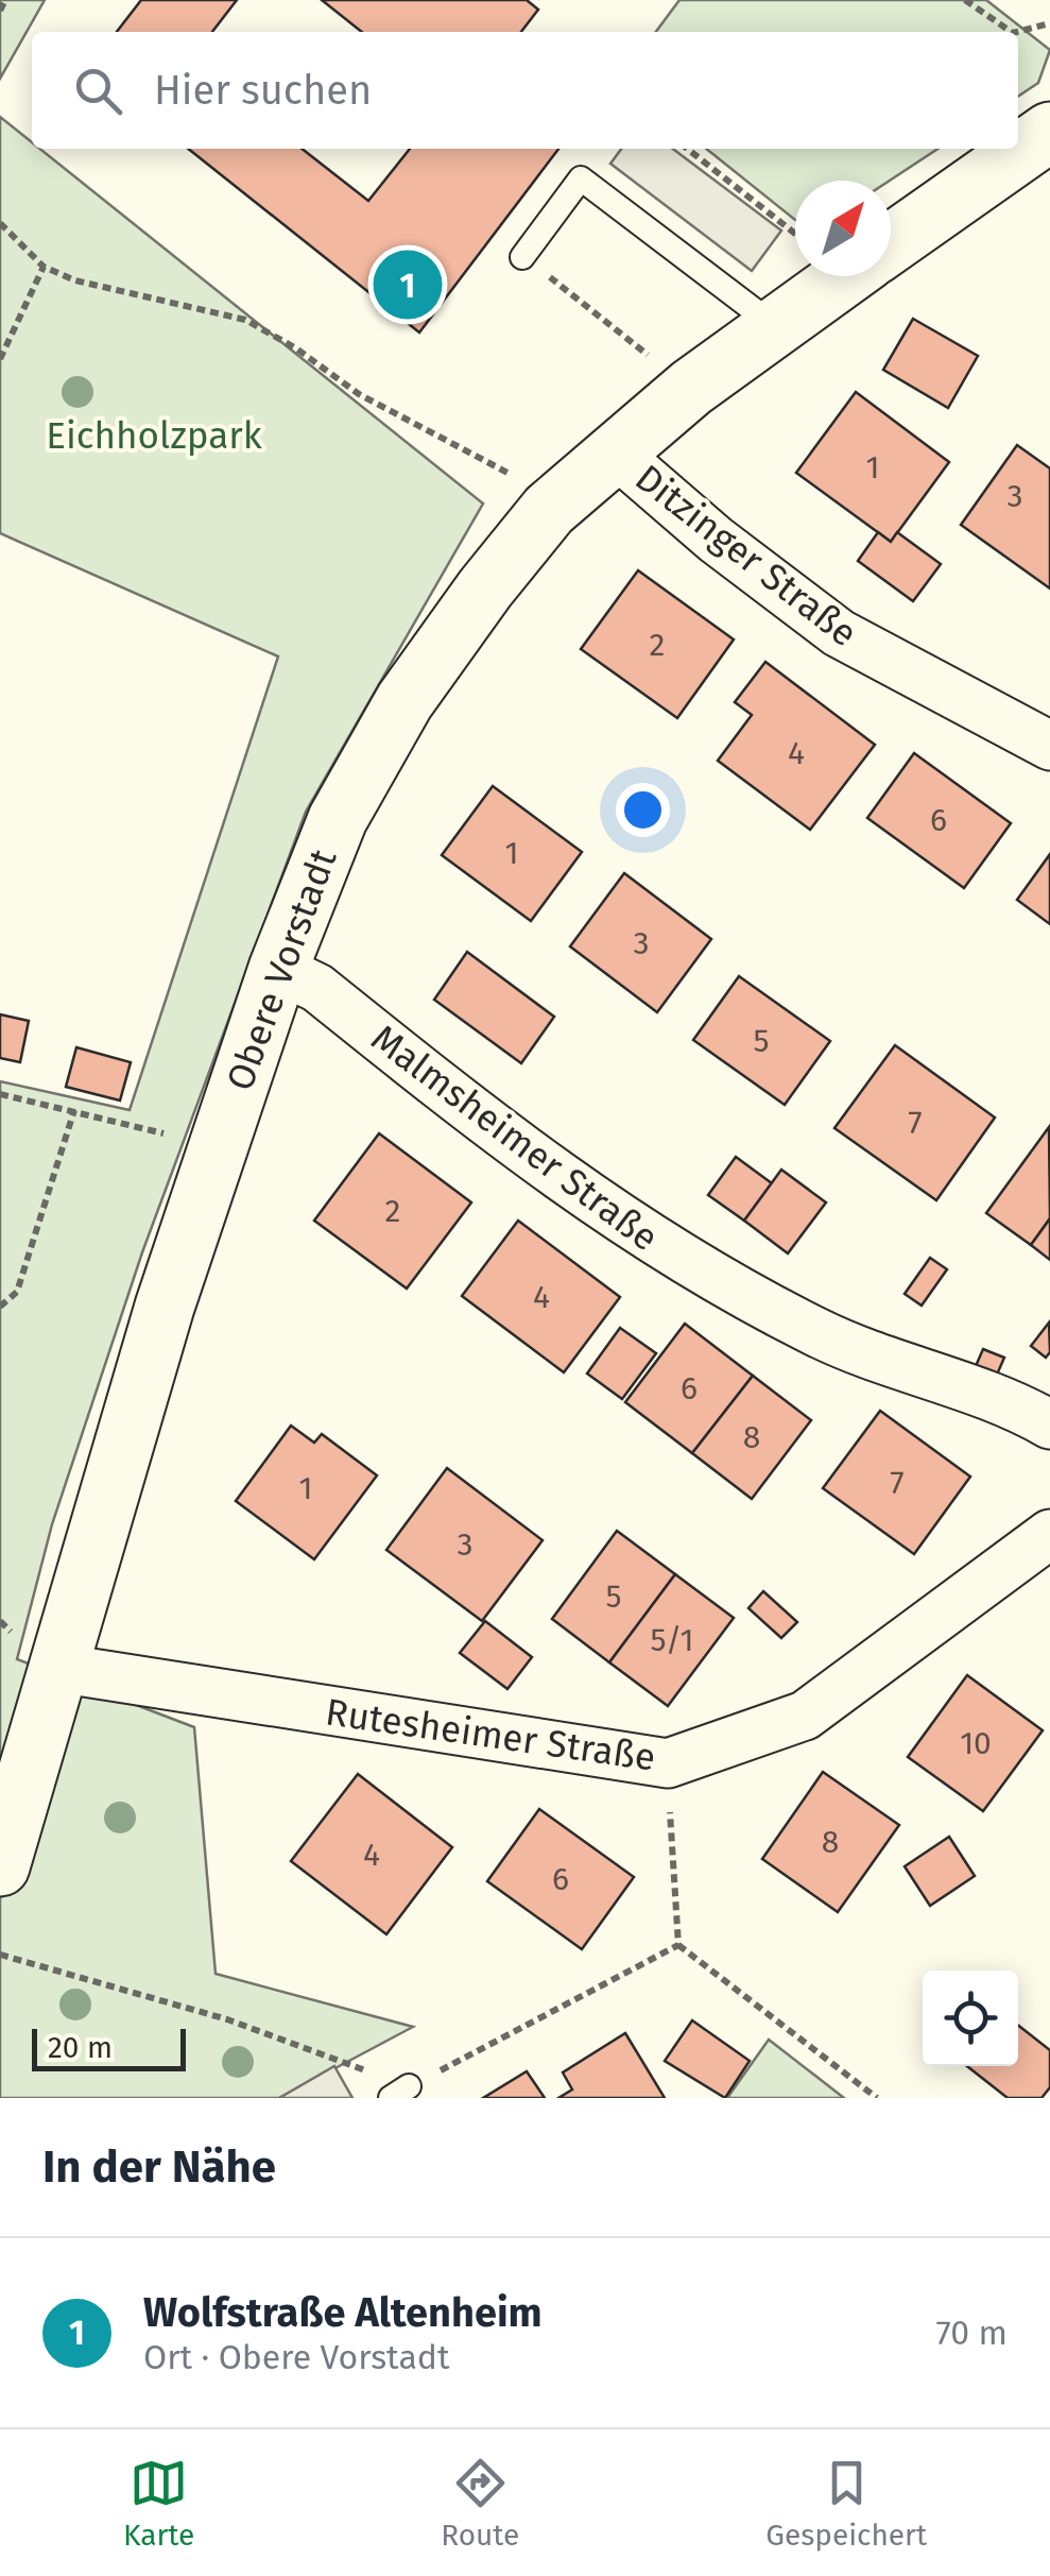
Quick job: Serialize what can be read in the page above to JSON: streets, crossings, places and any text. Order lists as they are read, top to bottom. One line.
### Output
{"streets":{"main road":["Obere Vorstadt"],"street":["Ditzinger Straße","Malmsheimer Straße","Rutesheimer Straße"]},"crossings":[["Ditzinger Straße","Obere Vorstadt"],["Obere Vorstadt","Malmsheimer Straße"],["Obere Vorstadt","Rutesheimer Straße"]],"parks":["Eichholzpark"],"house_numbers":["1","3","2","4","6","1","3","5","7","2","4","6","8","7","1","3","5","5/1","10","8","4","6"],"scale_bar":"20 m","north":"top right","page":{"search":"Hier suchen","pins":"1","scale":"20 m","heading":"In der Nähe","list":[{"mark":"1","name":"Wolfstraße Altenheim","note":"Ort · Obere Vorstadt","value":"70 m"}],"nav":["Karte","Route","Gespeichert"]}}
